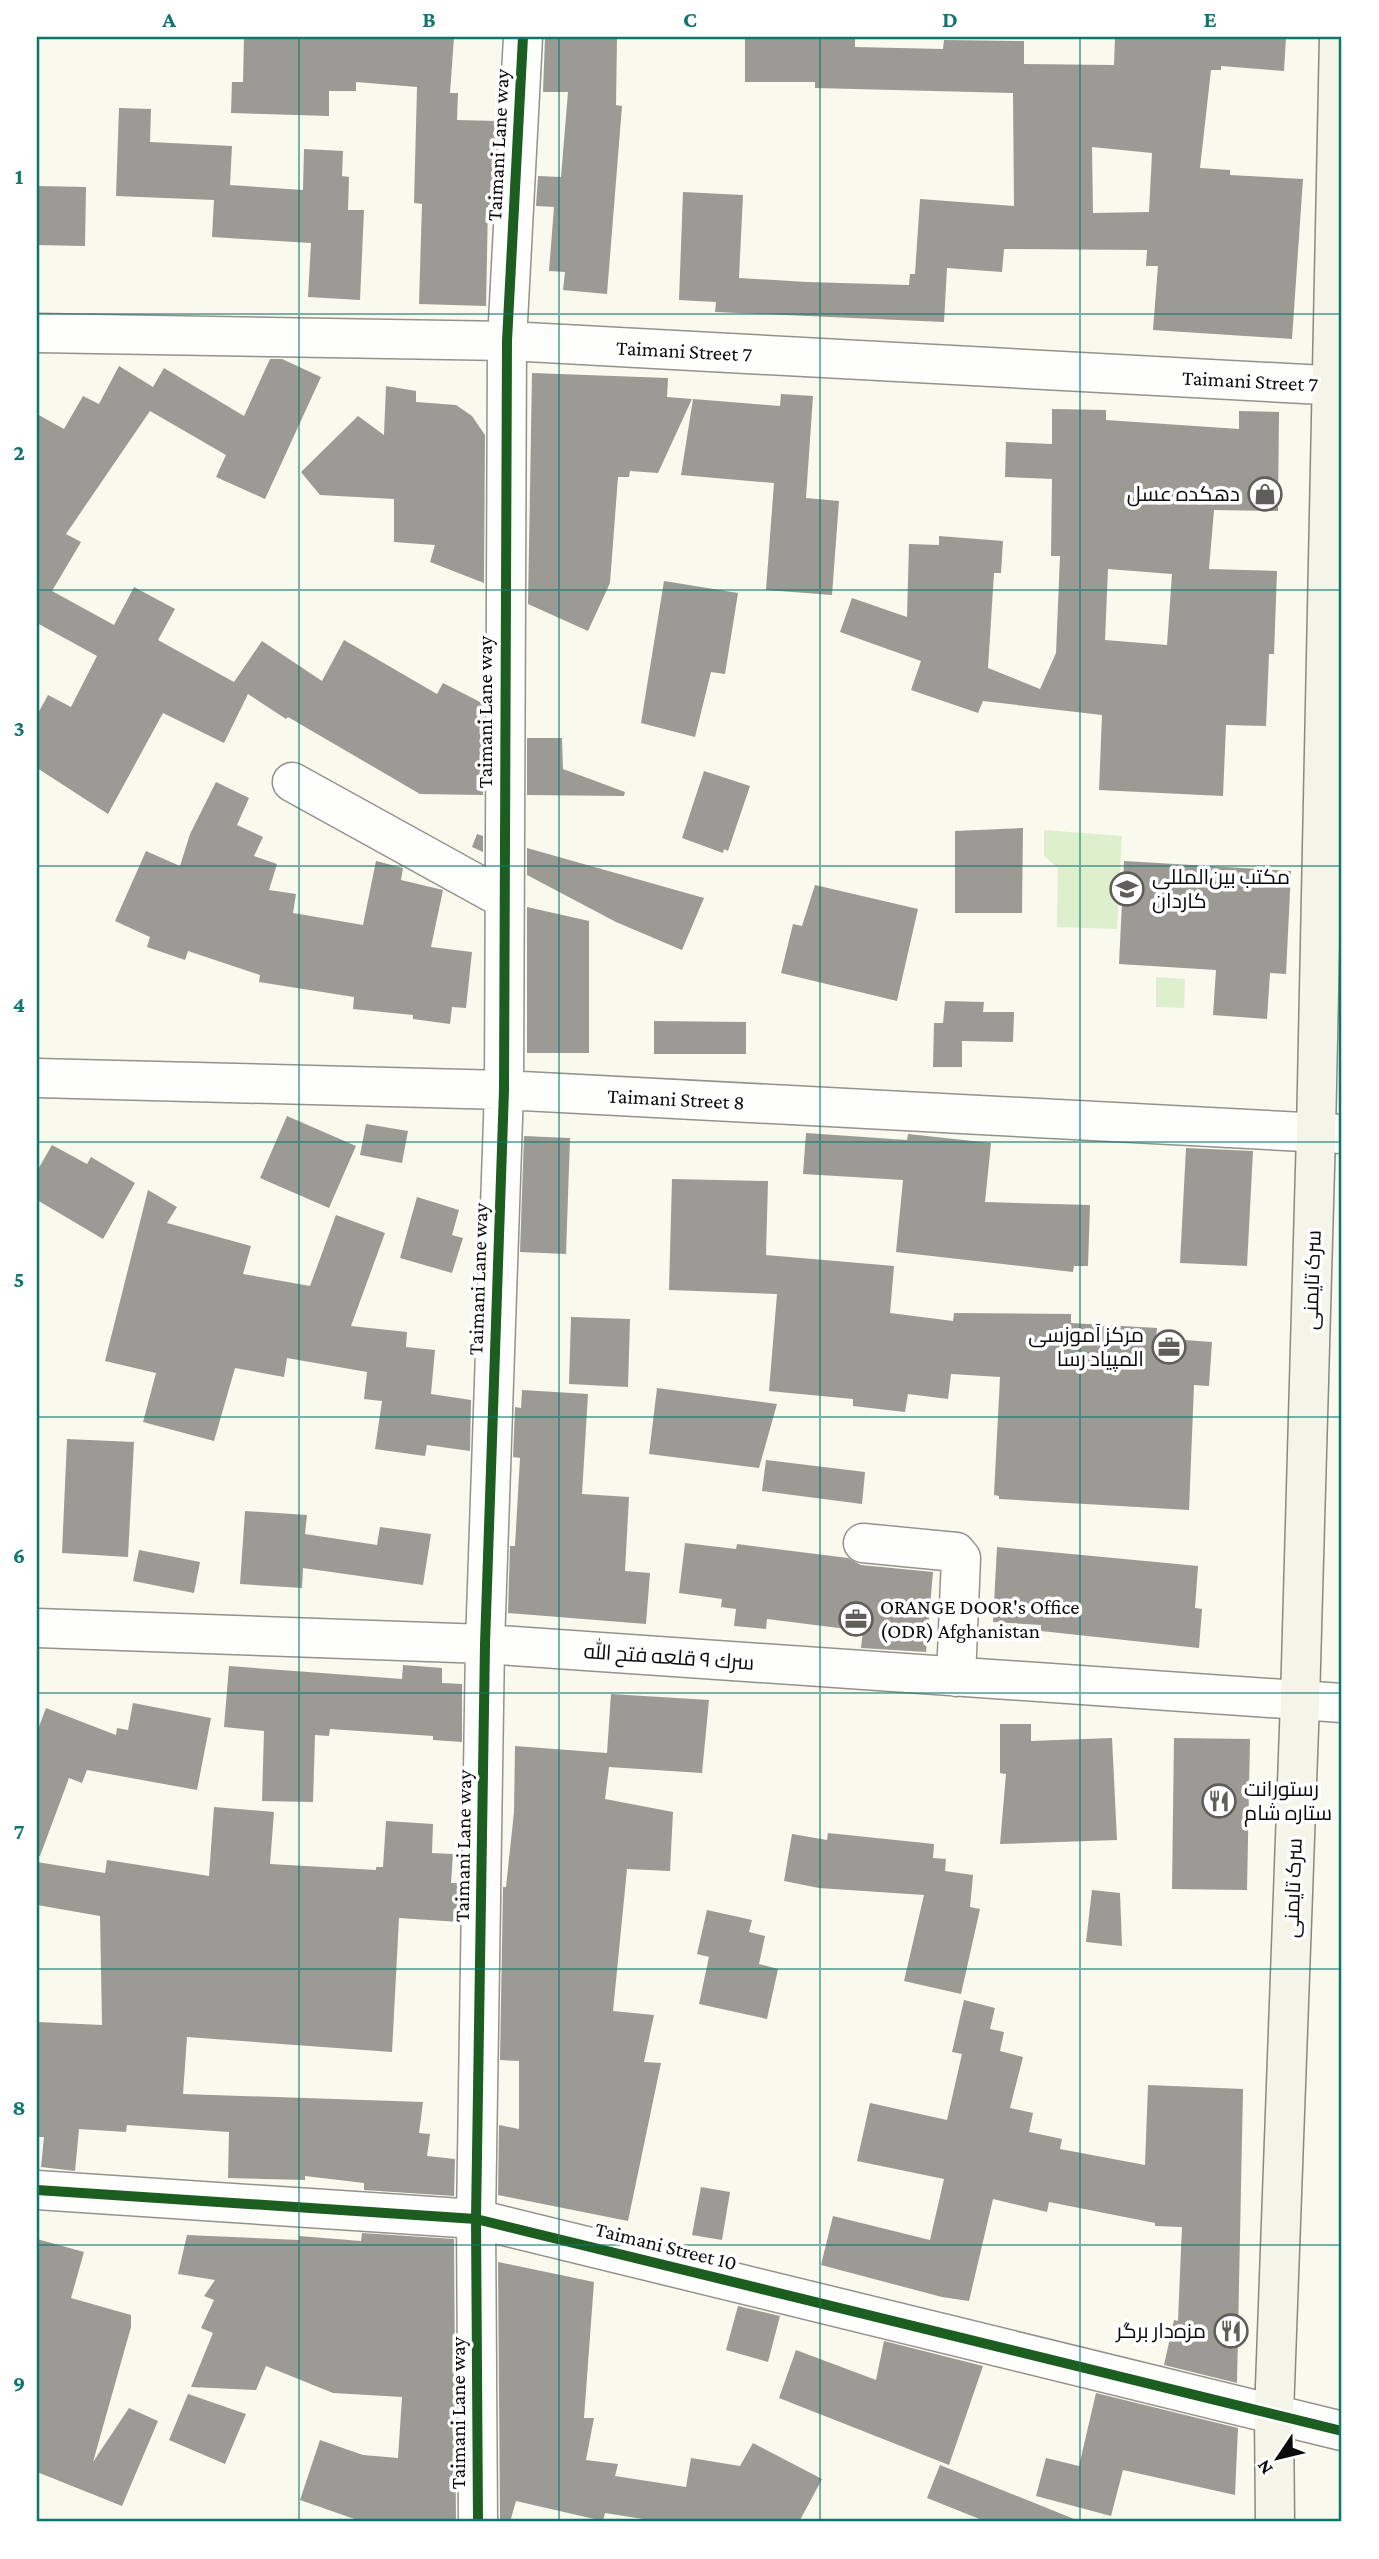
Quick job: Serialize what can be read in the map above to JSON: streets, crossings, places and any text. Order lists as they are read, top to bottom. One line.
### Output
{"streets":{"main road":["سرک تایمنی"],"street":["Taimani Lane way","Taimani Street 7","Taimani Street 8","سرك ٩ قلعه فتح الله","Taimani Street 10"]},"crossings":[["Taimani Lane way","Taimani Street 7"],["Taimani Lane way","Taimani Street 8"],["Taimani Lane way","سرك ٩ قلعه فتح الله"],["Taimani Lane way","Taimani Street 10"],["Taimani Street 7","سرک تایمنی"],["Taimani Street 8","سرک تایمنی"],["سرک تایمنی","سرك ٩ قلعه فتح الله"],["سرک تایمنی","Taimani Street 10"]],"places":{"shop":["دهکده عسل"],"school or university":["مکتب بین‌المللی کاردان"],"office":["مرکز آموزسی المپیاد رسا","ORANGE DOOR's Office (ODR) Afghanistan"],"restaurant":["رستورانت ستاره شام","مزه‌دار برگر"]},"north":"bottom left","grid":{"columns":["A","B","C","D","E"],"rows":["1","2","3","4","5","6","7","8","9"]}}
